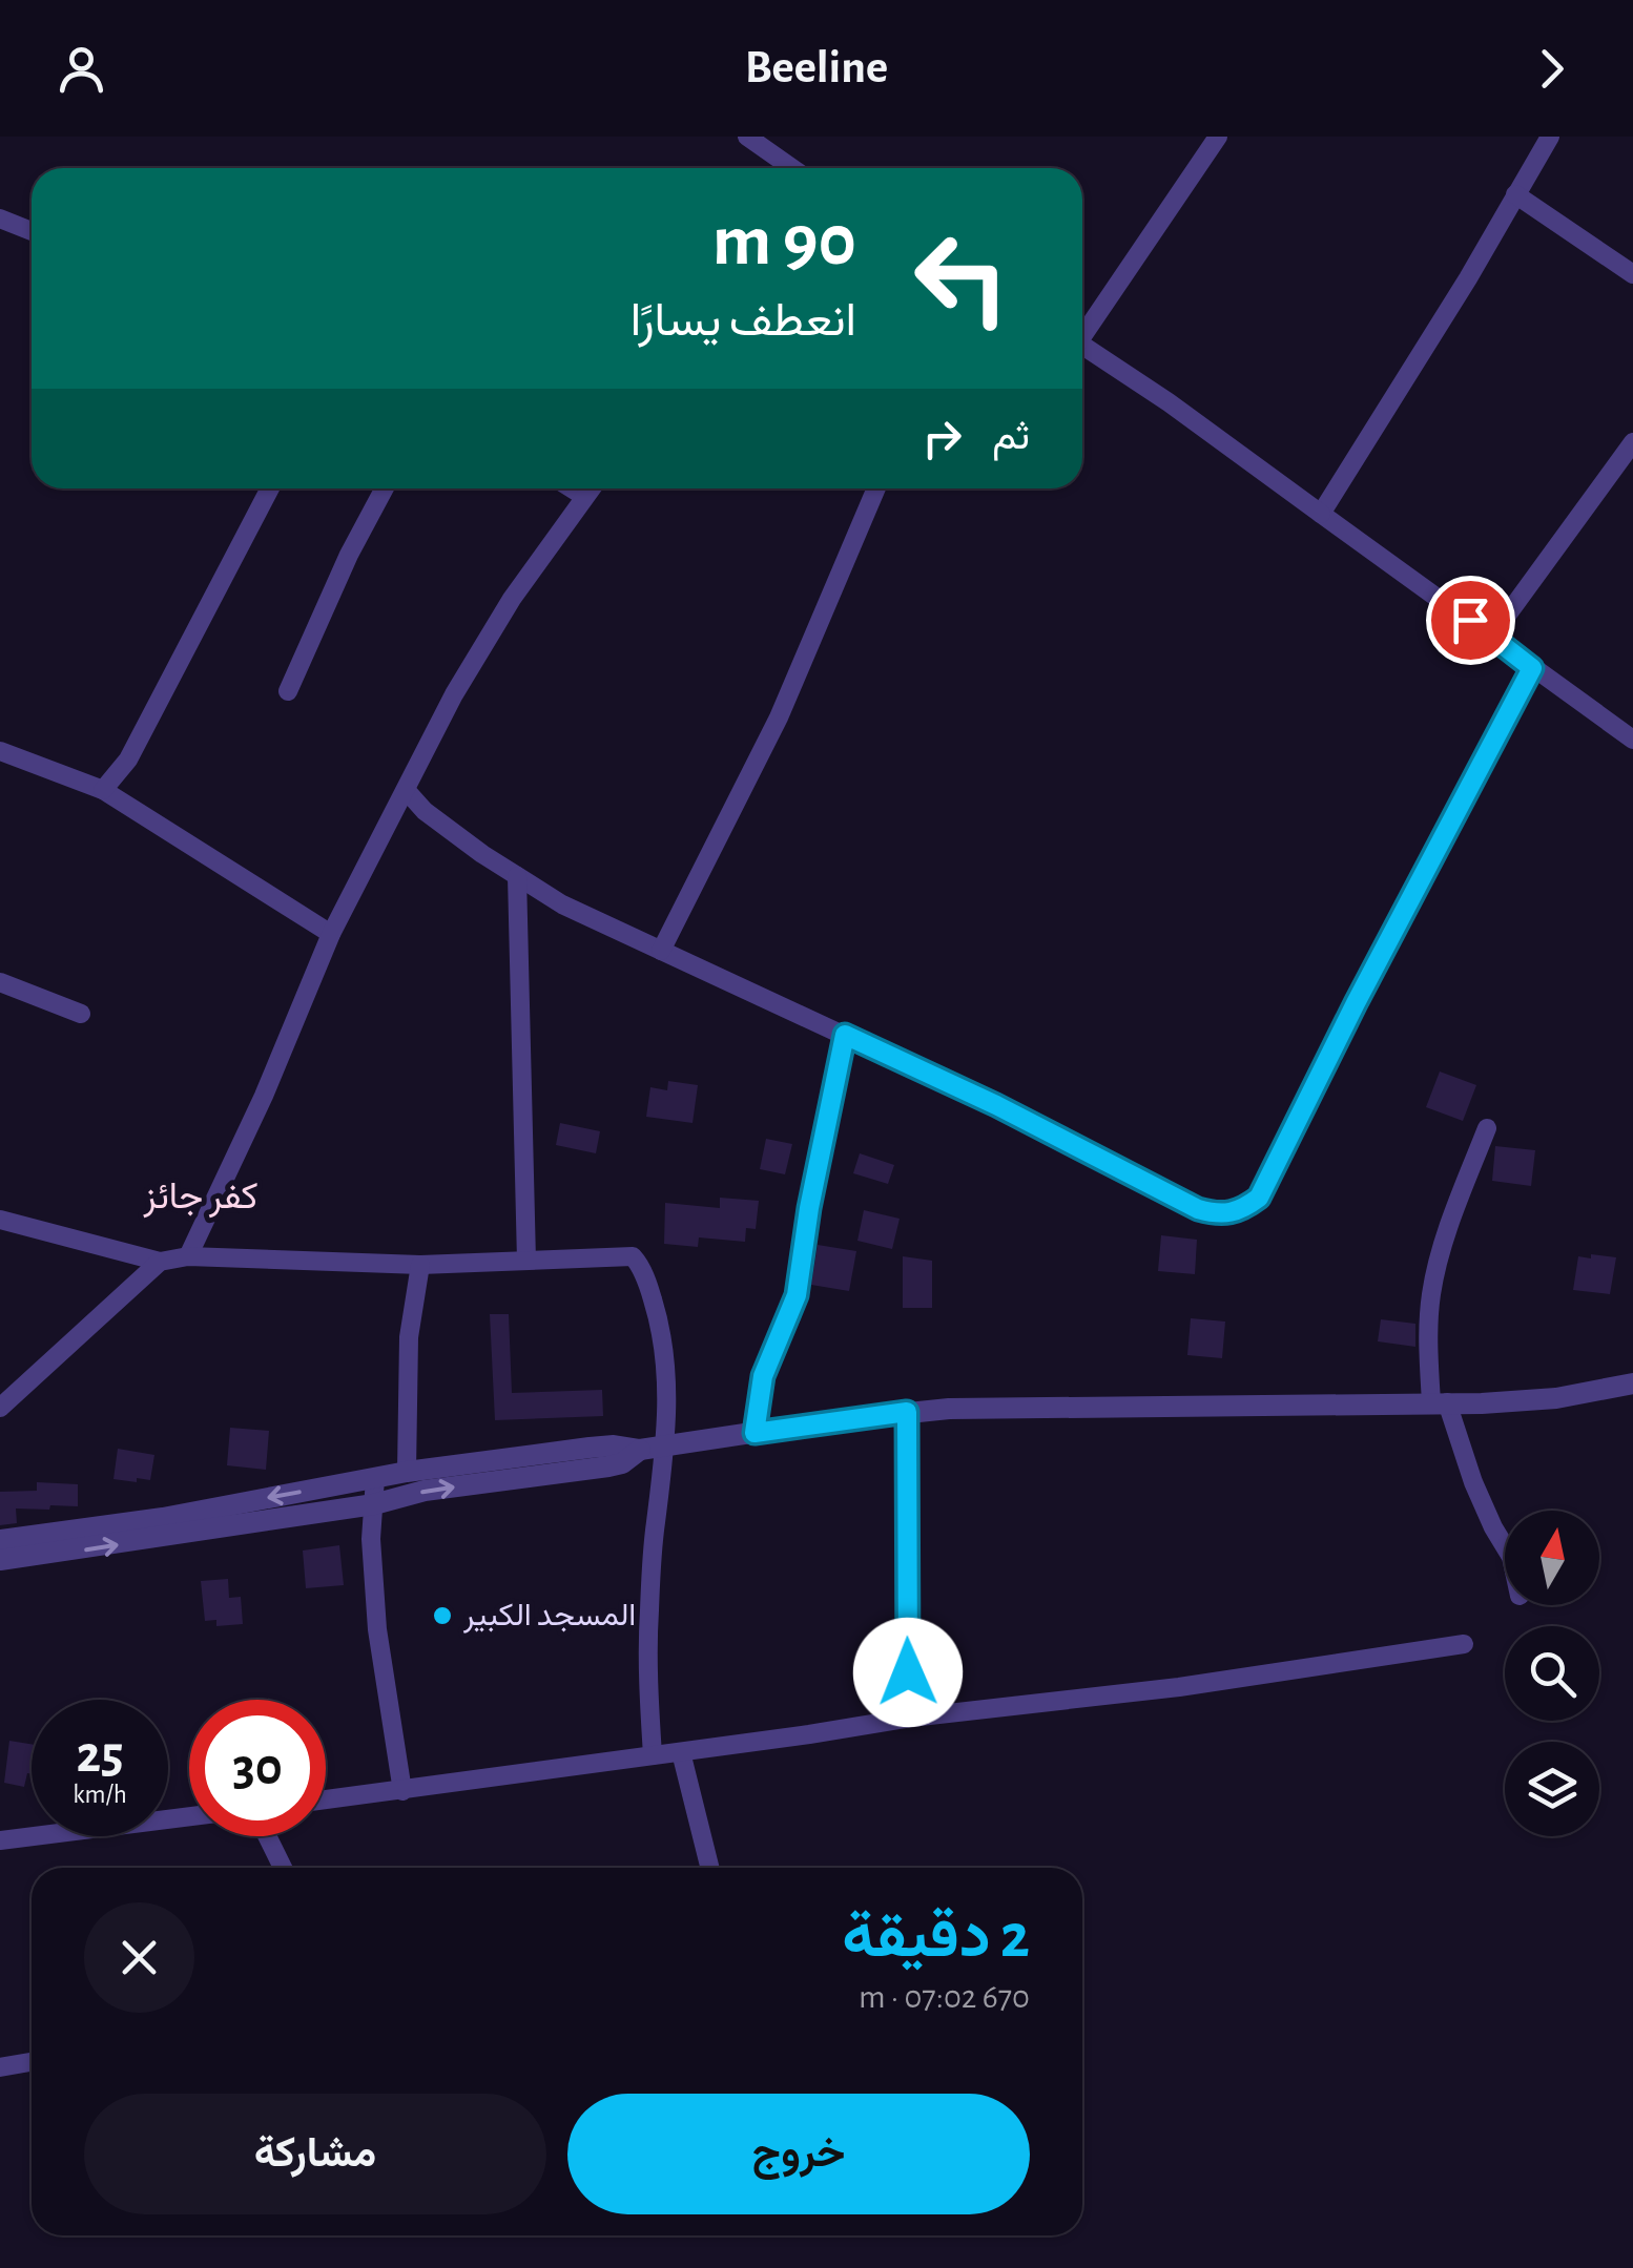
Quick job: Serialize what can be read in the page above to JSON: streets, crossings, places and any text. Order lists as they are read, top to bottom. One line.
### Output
{"districts":["كفر جائز"],"places":["المسجد الكبير"],"north":"top","page":{"header":"Beeline","turn":["90 m","انعطف يسارًا"],"then":"ثم","speed":"25 km/h","limit":"30","heading":["2 دقيقة","670 m · 07:02"],"buttons":["خروج","مشاركة"]}}
